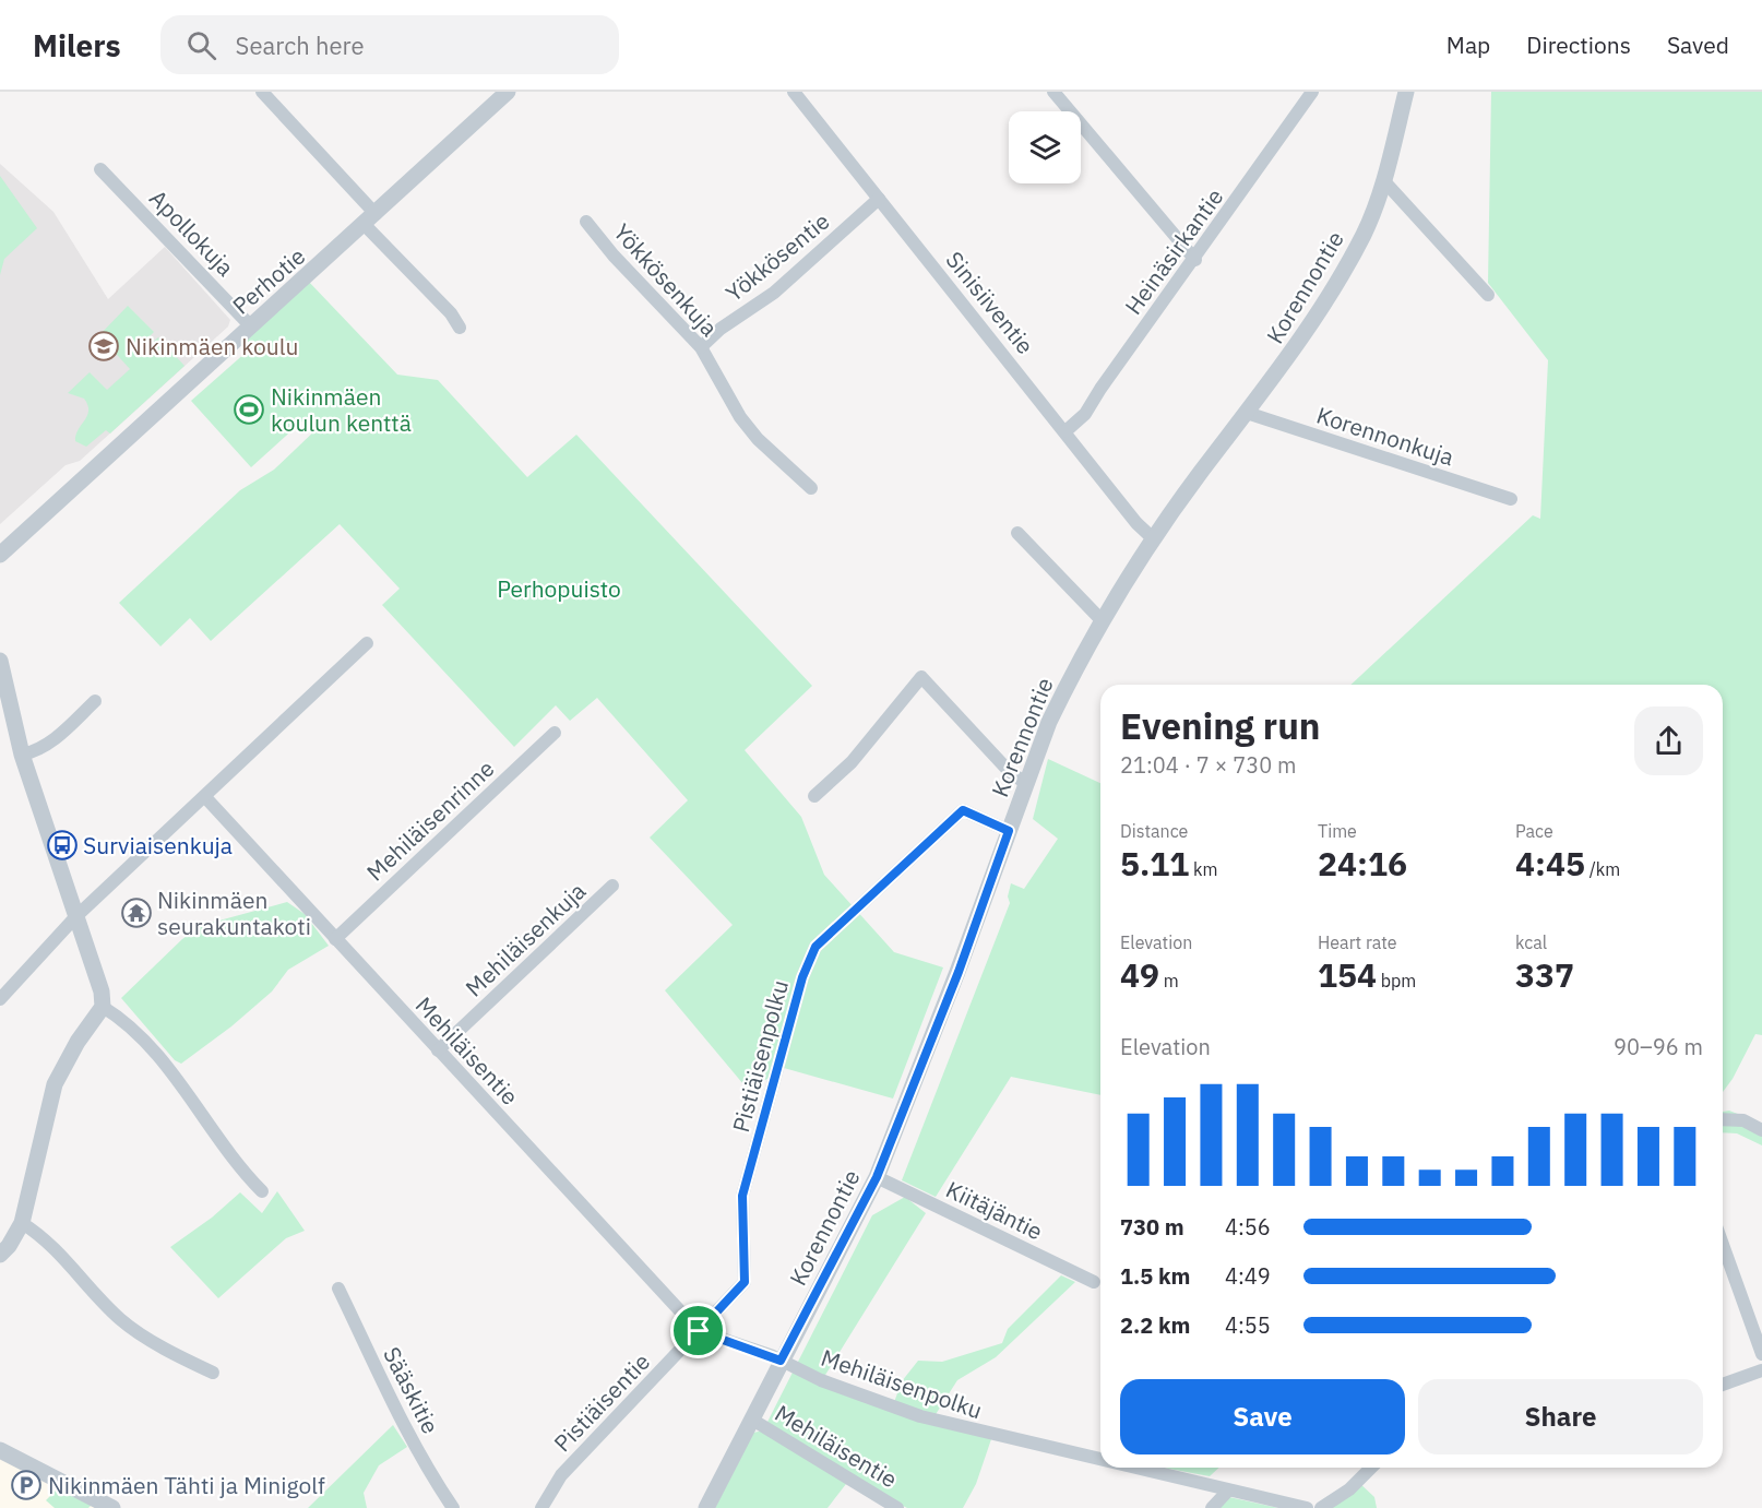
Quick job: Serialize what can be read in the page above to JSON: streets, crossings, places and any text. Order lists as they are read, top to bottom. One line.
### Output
{"streets":{"street":["Apollokuja","Heinäsirkantie","Yökkösentie","Yökkösenkuja","Perhotie","Korennontie","Sinisiiventie","Korennonkuja","Mehiläisenrinne","Mehiläisenkuja","Mehiläisentie","Pistiäisenpolku","Kiitäjäntie","Mehiläisenpolku","Sääskitie","Pistiäisentie"]},"crossings":[["Apollokuja","Perhotie"],["Heinäsirkantie","Sinisiiventie"],["Yökkösentie","Yökkösenkuja"],["Yökkösentie","Sinisiiventie"],["Korennontie","Sinisiiventie"],["Korennontie","Korennonkuja"],["Korennontie","Mehiläisentie"],["Korennontie","Pistiäisenpolku"],["Korennontie","Kiitäjäntie"],["Korennontie","Mehiläisenpolku"],["Mehiläisenrinne","Mehiläisentie"],["Mehiläisenkuja","Mehiläisentie"],["Mehiläisentie","Pistiäisenpolku"],["Mehiläisentie","Mehiläisenpolku"],["Mehiläisentie","Pistiäisentie"],["Pistiäisenpolku","Mehiläisenpolku"],["Pistiäisenpolku","Pistiäisentie"],["Mehiläisenpolku","Pistiäisentie"]],"parks":["Perhopuisto"],"places":{"school or university":["Nikinmäen koulu"],"sports":["Nikinmäen koulun kenttä"],"bus stop":["Surviaisenkuja"],"temple":["Nikinmäen seurakuntakoti"],"parking":["Nikinmäen Tähti ja Minigolf"]},"page":{"header":"Milers","search":"Search here","nav":["Map","Directions","Saved"],"heading":["Evening run","21:04 · 7 × 730 m"],"stats":[["Distance","5.11 km"],["Time","24:16"],["Pace","4:45 /km"],["Elevation","49 m"],["Heart rate","154 bpm"],["kcal","337"]],"chart":["Elevation","90–96 m"],"list":[{"name":"730 m","note":"4:56"},{"name":"1.5 km","note":"4:49"},{"name":"2.2 km","note":"4:55"}],"buttons":["Save","Share"]}}
